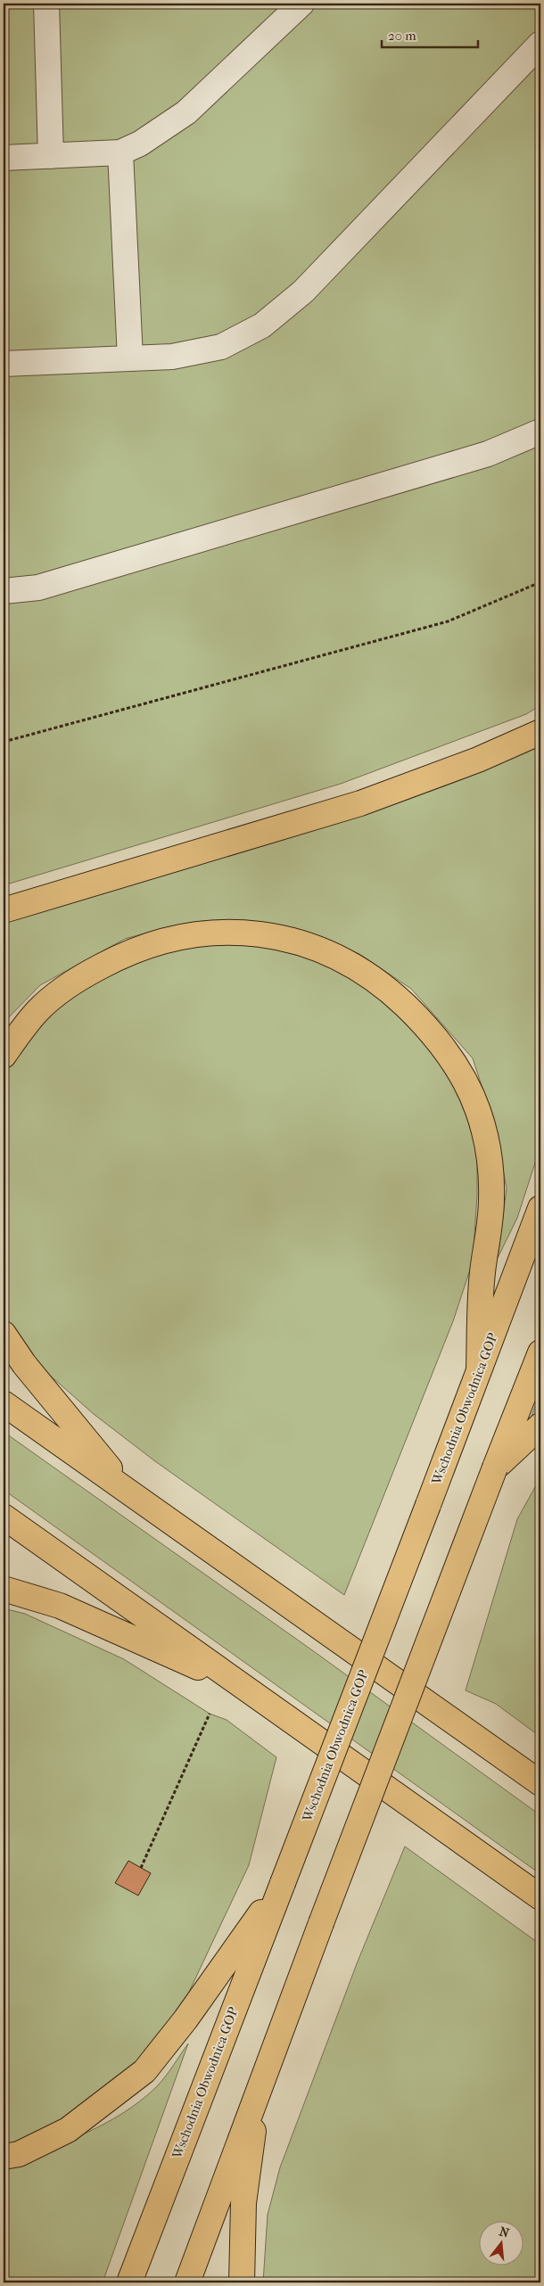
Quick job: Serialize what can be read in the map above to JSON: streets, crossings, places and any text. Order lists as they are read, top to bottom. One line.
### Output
{"streets":{"highway":["Wschodnia Obwodnica GOP"]},"scale_bar":"20 m","north":"top"}
